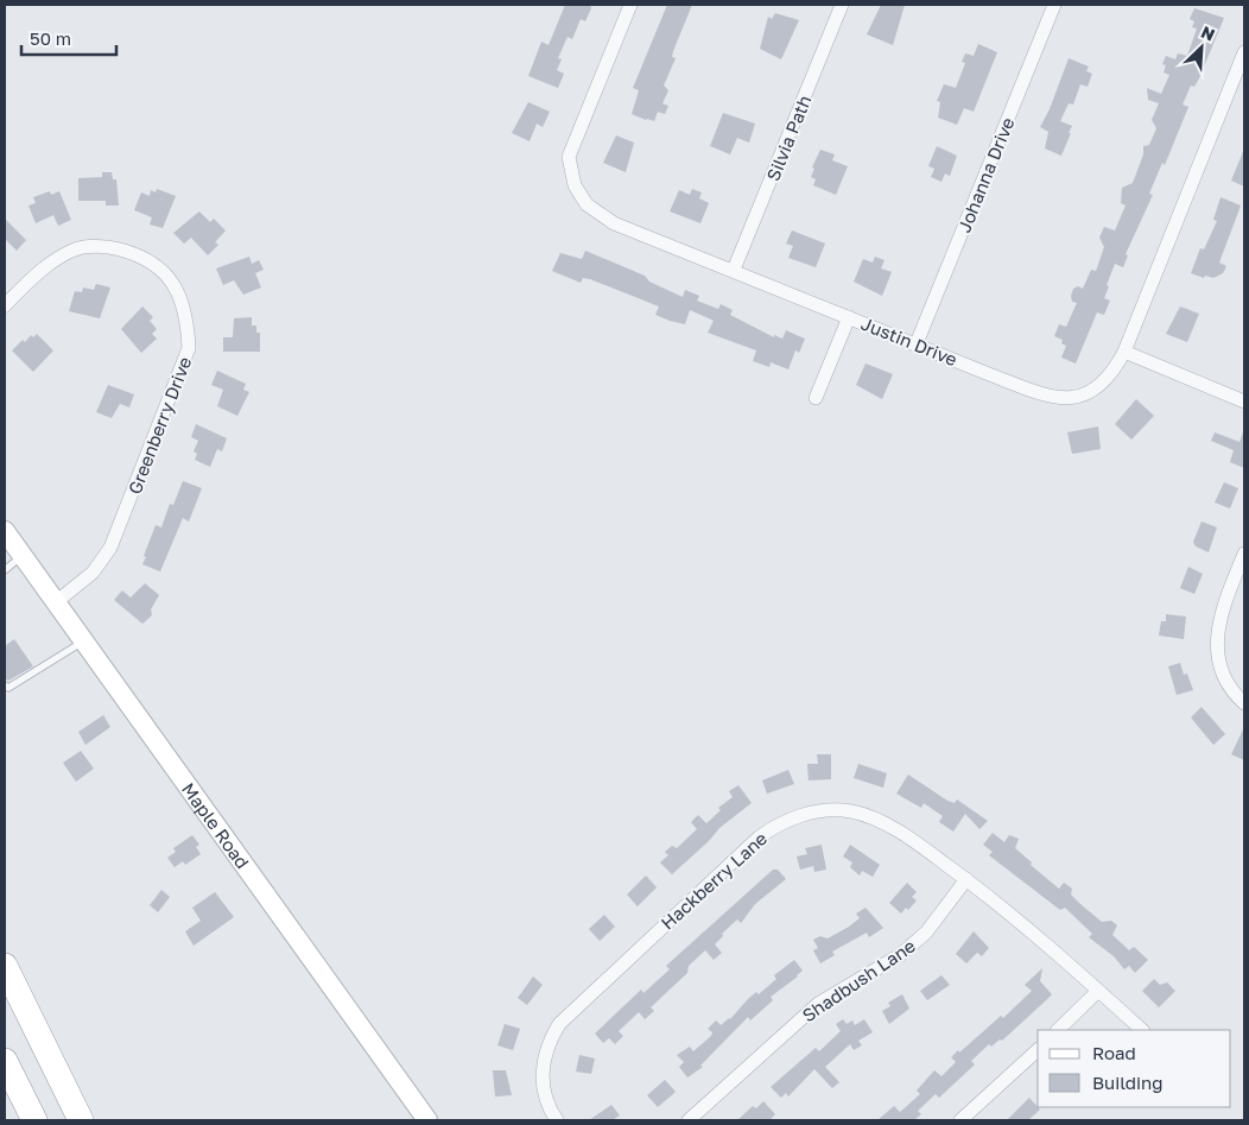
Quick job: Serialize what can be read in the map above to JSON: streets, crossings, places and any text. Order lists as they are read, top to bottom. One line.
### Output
{"streets":{"street":["Silvia Path","Johanna Drive","Justin Drive","Greenberry Drive","Maple Road","Hackberry Lane","Shadbush Lane"]},"crossings":[["Silvia Path","Justin Drive"],["Johanna Drive","Justin Drive"],["Greenberry Drive","Maple Road"],["Hackberry Lane","Shadbush Lane"]],"legend":["Road","Building"],"scale_bar":"50 m","north":"top right"}
